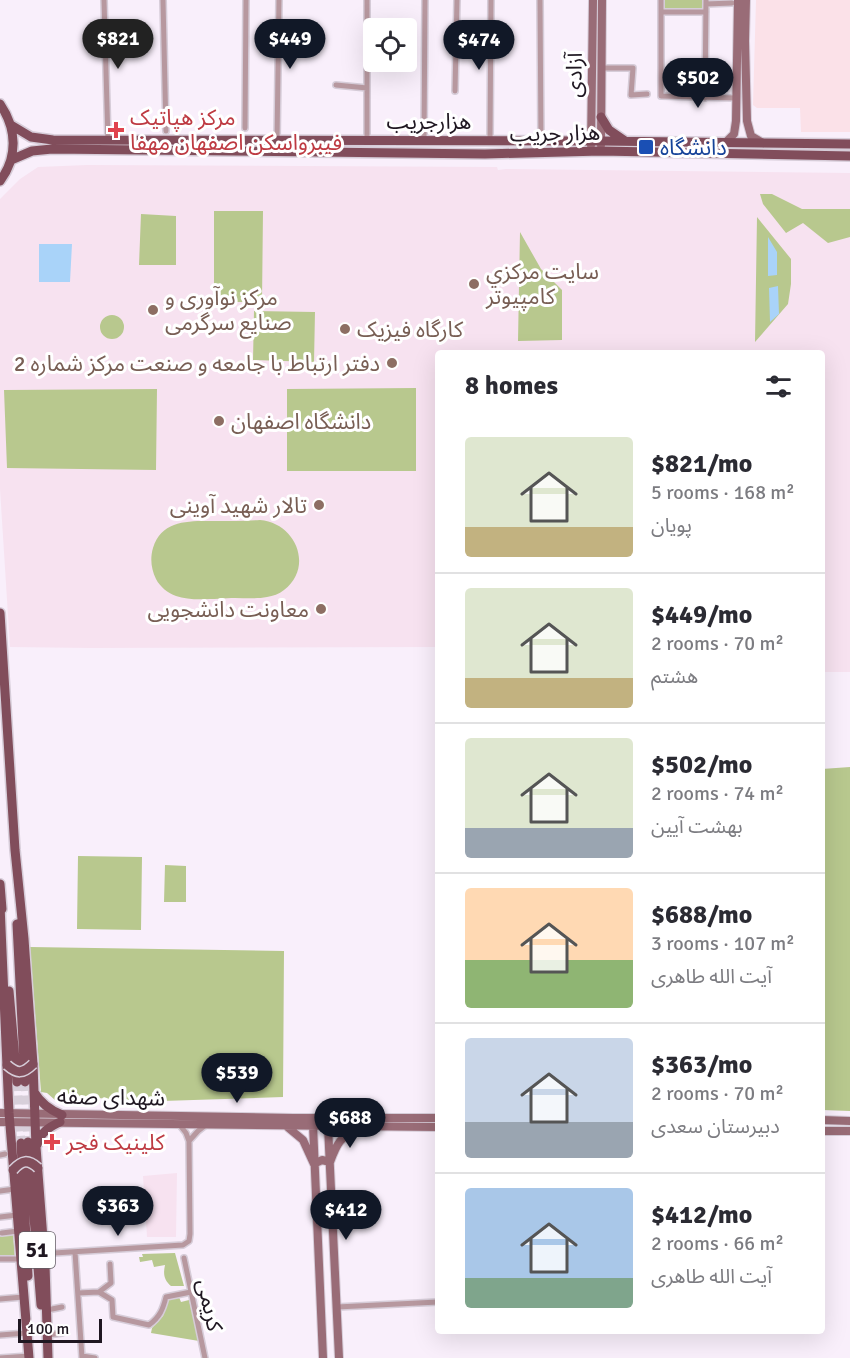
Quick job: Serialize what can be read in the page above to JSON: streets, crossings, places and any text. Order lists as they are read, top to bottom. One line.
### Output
{"streets":{"main road":["آزادی","هزارجریب","هزار جریب","شهدای صفه","51"],"street":["کریمی"]},"crossings":[["آزادی","هزارجریب"],["آزادی","هزار جریب"],["هزارجریب","هزار جریب"]],"places":{"health":["مرکز هپاتیک فیبرواسکن اصفهان مهفا","کلینیک فجر"],"transit":["دانشگاه"],"other":["سايت مرکزي کامپيوتر","مرکز نوآوری و صنایع سرگرمی","کارگاه فیزیک","دفتر ارتباط با جامعه و صنعت مرکز شماره 2","دانشگاه اصفهان","تالار شهید آوینی","معاونت دانشجویی"]},"scale_bar":"100 m","page":{"price":["$821","$449","$474","$502","$539","$688","$363","$412"],"heading":"8 homes","list":[{"name":"$821/mo","note":"5 rooms · 168 m² · پویان"},{"name":"$449/mo","note":"2 rooms · 70 m² · هشتم"},{"name":"$502/mo","note":"2 rooms · 74 m² · بهشت آیین"},{"name":"$688/mo","note":"3 rooms · 107 m² · آیت الله طاهری"},{"name":"$363/mo","note":"2 rooms · 70 m² · دبیرستان سعدی"},{"name":"$412/mo","note":"2 rooms · 66 m² · آیت الله طاهری"}],"scale":"100 m"}}
